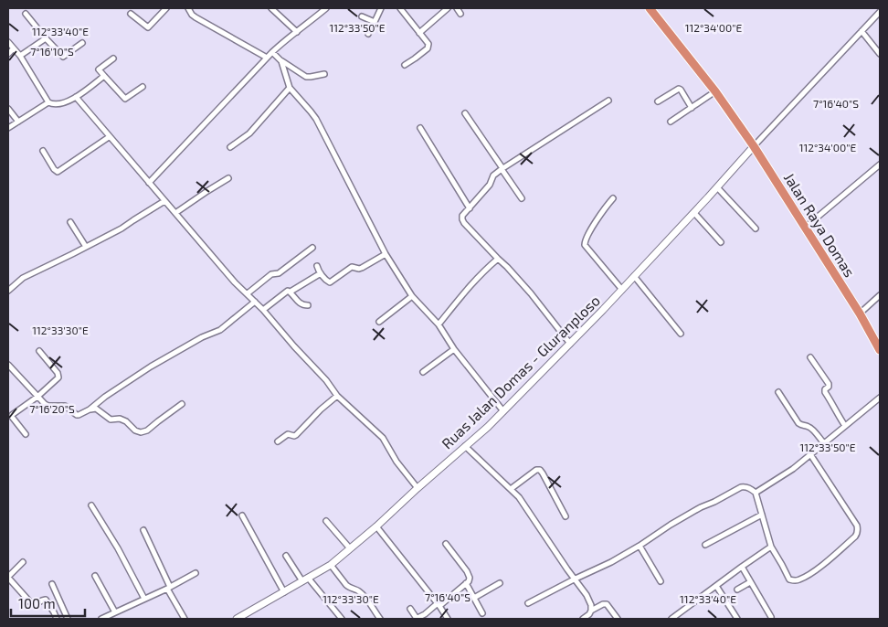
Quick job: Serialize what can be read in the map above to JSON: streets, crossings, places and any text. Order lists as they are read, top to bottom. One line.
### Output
{"streets":{"highway":["Jalan Raya Domas"],"main road":["Ruas Jalan Domas - Gluranploso"]},"crossings":[["Jalan Raya Domas","Ruas Jalan Domas - Gluranploso"]],"scale_bar":"100 m","coordinates":["112°34'00\"E","112°33'50\"E","112°33'40\"E","7°16'10\"S","7°16'40\"S","112°33'30\"E","7°16'20\"S"]}
